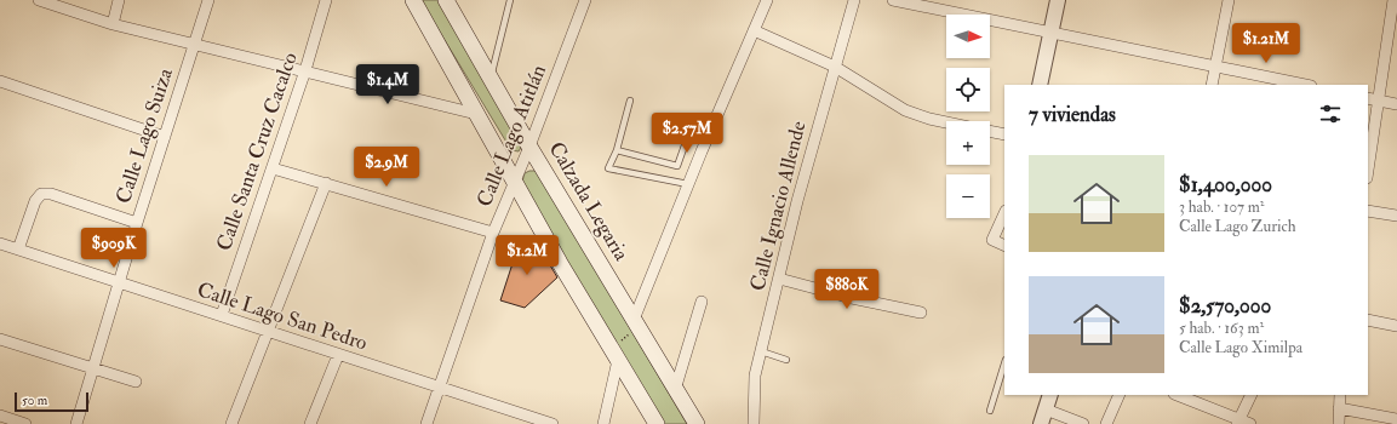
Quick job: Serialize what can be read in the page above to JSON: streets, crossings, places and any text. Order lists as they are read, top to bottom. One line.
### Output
{"streets":{"main road":["Calzada Legaria"],"street":["Calle Lago Suiza","Calle Lago Atitlán","Calle Santa Cruz Cacalco","Calle Ignacio Allende","Calle Lago San Pedro"]},"crossings":[["Calle Lago Suiza","Calle Lago San Pedro"],["Calle Lago Atitlán","Calzada Legaria"],["Calle Lago Atitlán","Calle Lago San Pedro"],["Calle Santa Cruz Cacalco","Calle Lago San Pedro"]],"scale_bar":"50 m","north":"right","page":{"map_buttons":["+","−"],"price":["$1.21M","$1.4M","$2.57M","$2.9M","$909K","$1.2M","$880K"],"heading":"7 viviendas","list":[{"name":"$1,400,000","note":"3 hab. · 107 m² · Calle Lago Zurich"},{"name":"$2,570,000","note":"5 hab. · 163 m² · Calle Lago Ximilpa"}],"scale":"50 m"}}
